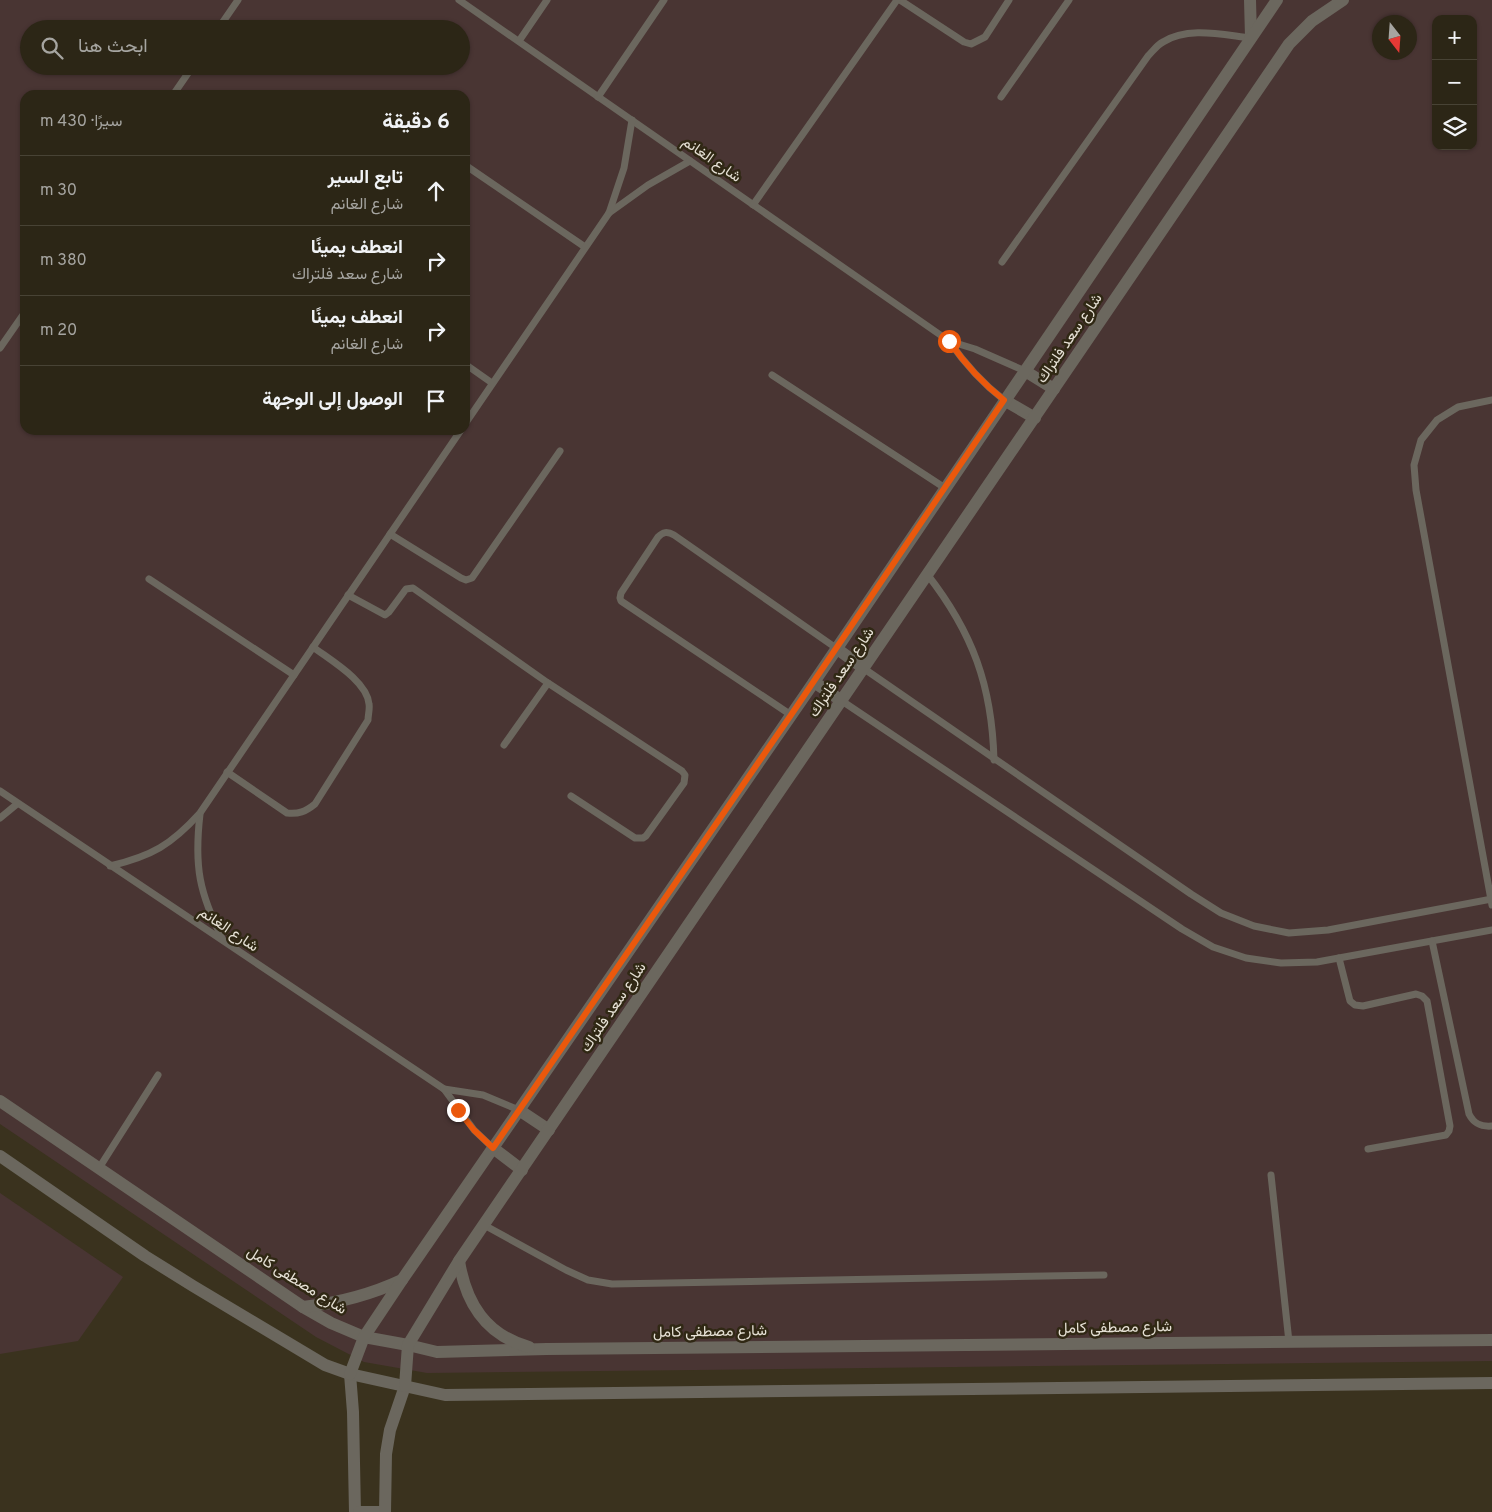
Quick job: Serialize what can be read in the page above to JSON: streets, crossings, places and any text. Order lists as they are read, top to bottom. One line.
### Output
{"streets":{"street":["شارع سعد فلتراك","شارع مصطفى كامل"],"lane":["شارع الغانم"]},"crossings":[["شارع الغانم","شارع سعد فلتراك"],["شارع سعد فلتراك","شارع مصطفى كامل"]],"north":"bottom","page":{"map_buttons":["+","−"],"search":"ابحث هنا","heading":["6 دقيقة","سيرًا · 430 m"],"list":[["تابع السير","شارع الغانم","30 m"],["انعطف يمينًا","شارع سعد فلتراك","380 m"],["انعطف يمينًا","شارع الغانم","20 m"],"الوصول إلى الوجهة"]}}
